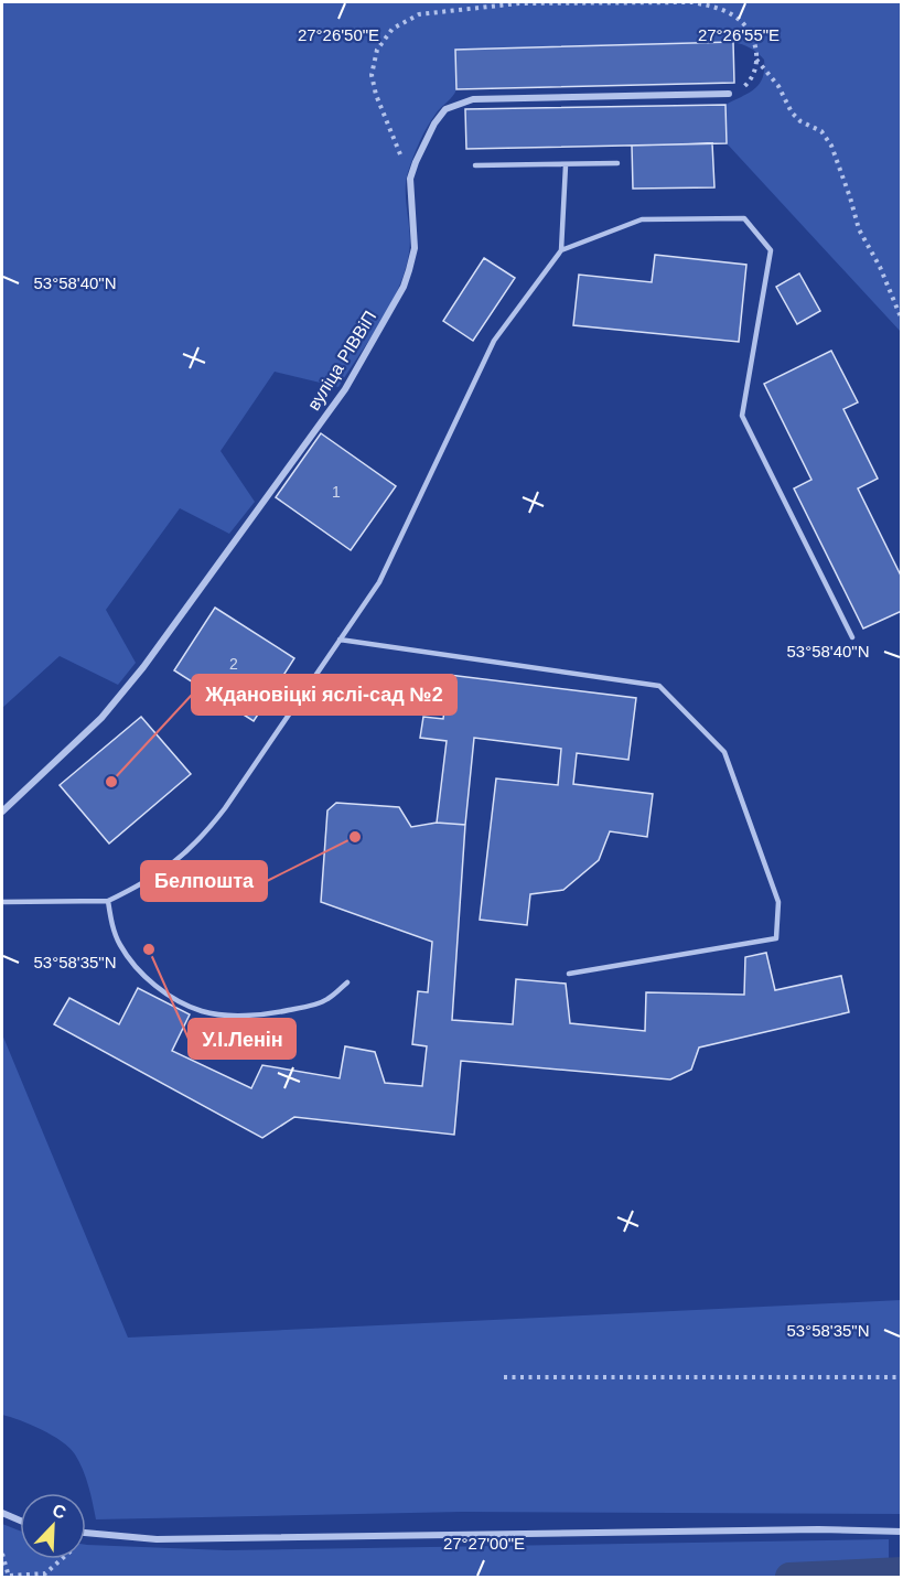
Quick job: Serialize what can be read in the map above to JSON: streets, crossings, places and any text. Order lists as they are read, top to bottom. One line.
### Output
{"streets":{"street":["вуліца РІВВіП"]},"places":["Ждановіцкі яслі-сад №2","Белпошта","У.І.Ленін"],"house_numbers":["1","2"],"north":"top right","coordinates":["27°26'50\"E","27°26'55\"E","53°58'40\"N","53°58'35\"N","27°27'00\"E"]}
